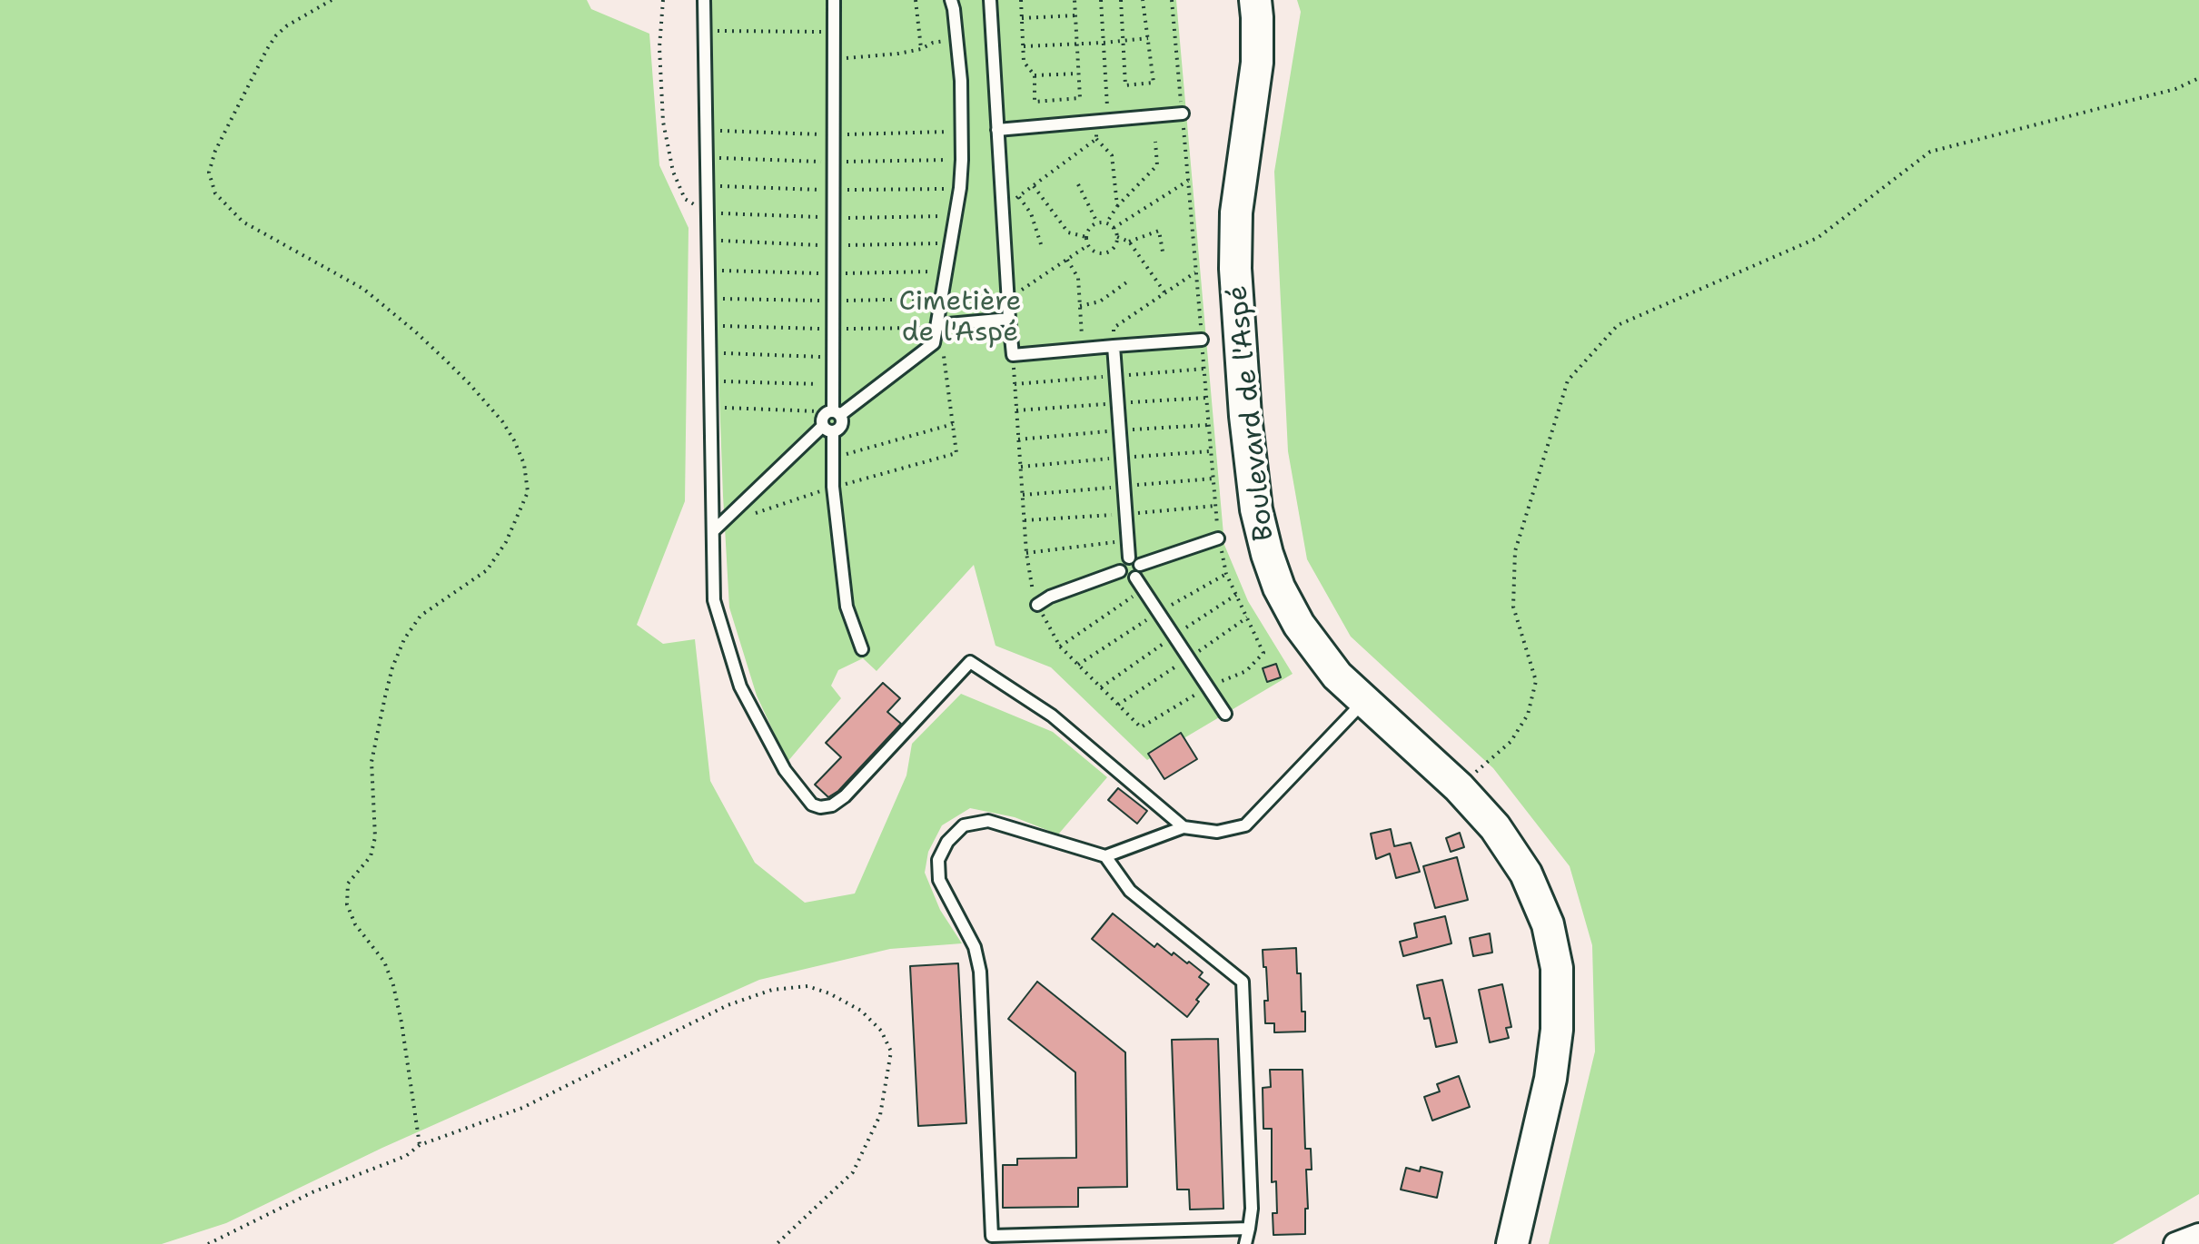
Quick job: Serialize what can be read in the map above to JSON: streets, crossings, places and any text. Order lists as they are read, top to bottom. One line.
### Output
{"streets":{"main road":["Boulevard de l'Aspé"]},"parks":["Cimetière de l'Aspé"]}
